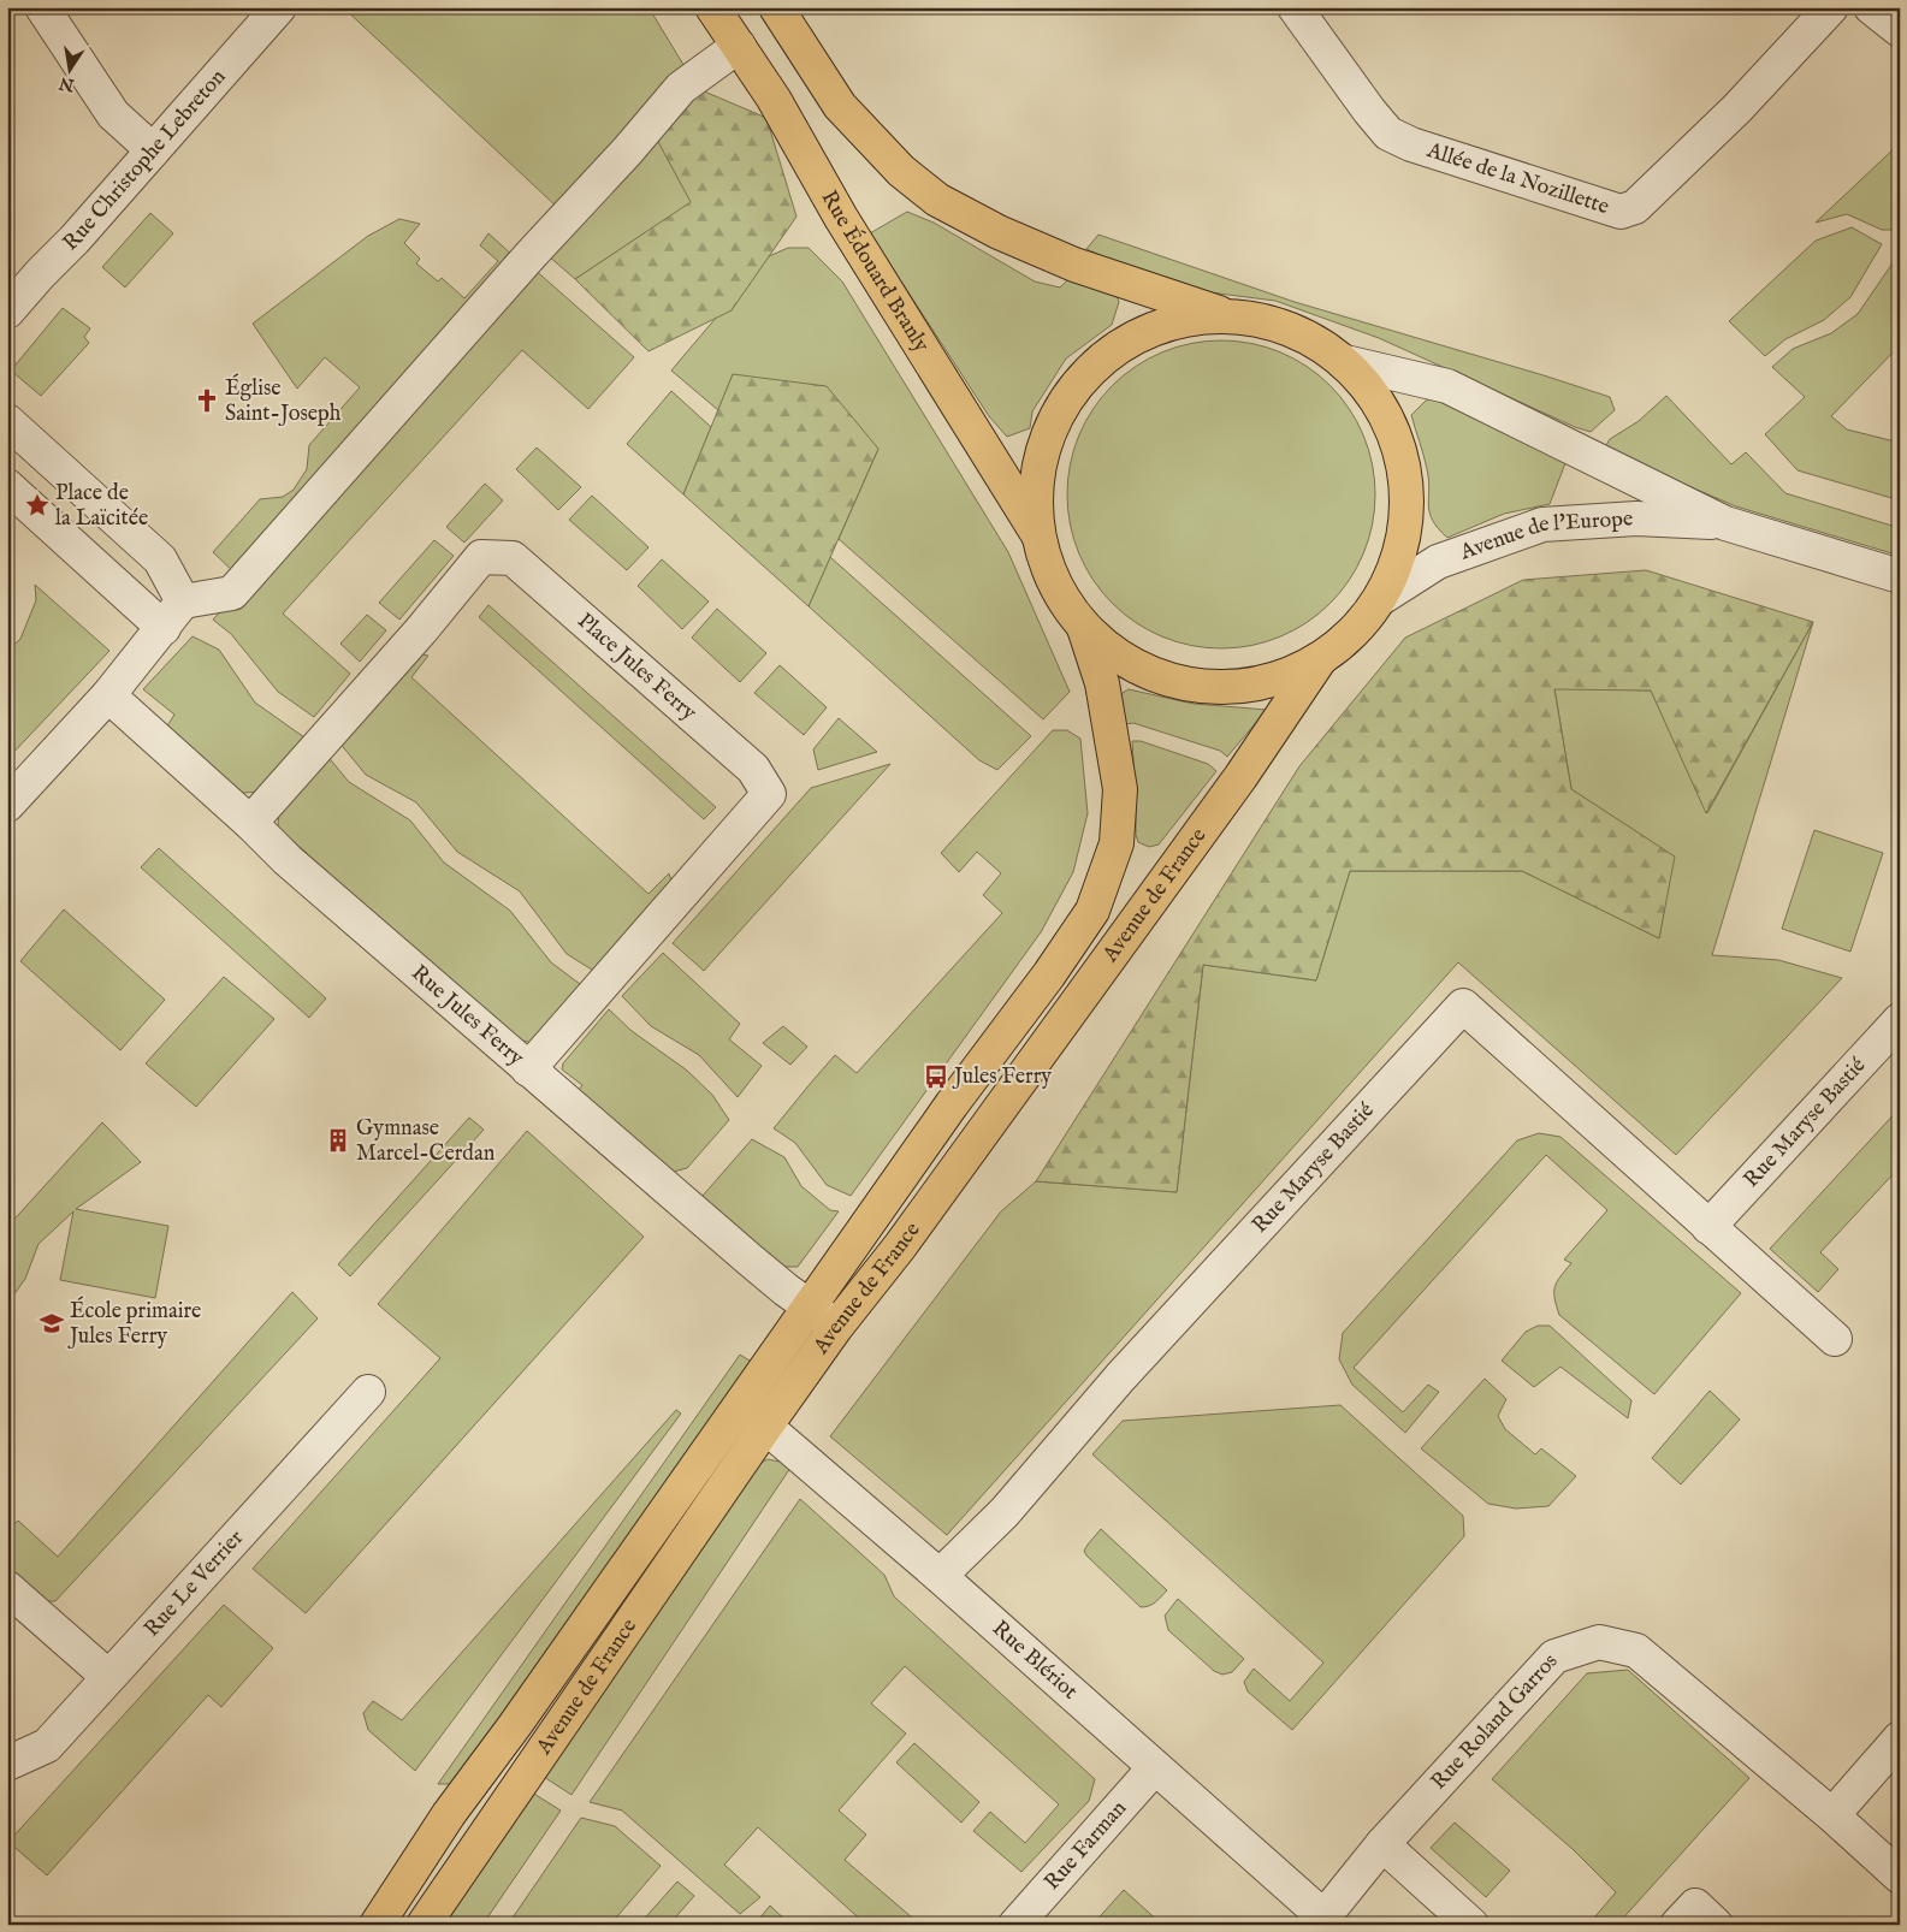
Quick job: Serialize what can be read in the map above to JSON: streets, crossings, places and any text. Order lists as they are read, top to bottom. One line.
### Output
{"streets":{"main road":["Rue Édouard Branly","Avenue de France"],"street":["Rue Christophe Lebreton","Allée de la Nozillette","Avenue de l'Europe","Place Jules Ferry","Rue Jules Ferry","Rue Maryse Bastié","Rue Le Verrier","Rue Blériot","Rue Roland Garros","Rue Farman"]},"crossings":[["Place Jules Ferry","Rue Jules Ferry"],["Avenue de France","Rue Jules Ferry"],["Avenue de France","Rue Blériot"],["Rue Maryse Bastié","Rue Blériot"],["Rue Blériot","Rue Roland Garros"],["Rue Blériot","Rue Farman"]],"places":{"church":["Église Saint-Joseph"],"place":["Place de la Laïcitée"],"bus stop":["Jules Ferry"],"building":["Gymnase Marcel-Cerdan"],"school or university":["École primaire Jules Ferry"]},"north":"bottom"}
